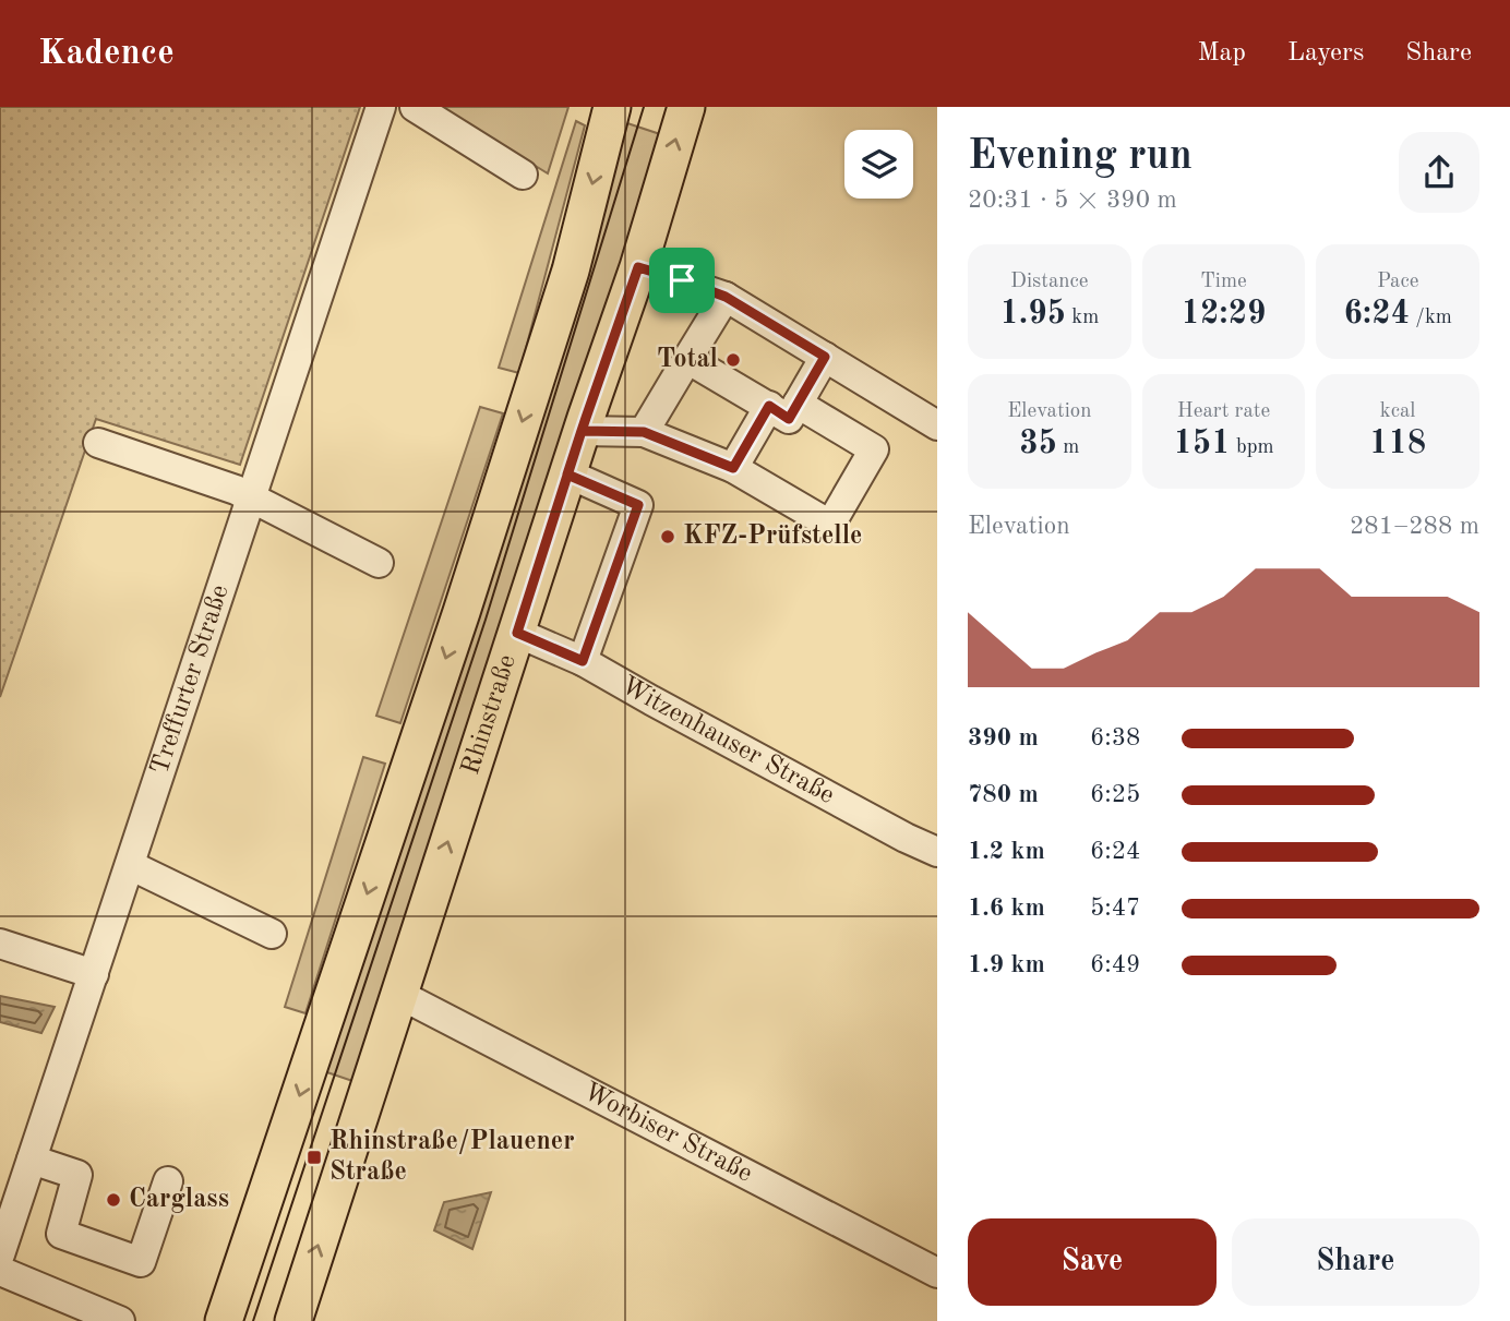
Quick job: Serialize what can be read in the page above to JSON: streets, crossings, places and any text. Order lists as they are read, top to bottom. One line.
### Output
{"streets":{"main road":["Rhinstraße"],"street":["Treffurter Straße","Witzenhauser Straße","Worbiser Straße"]},"crossings":[["Rhinstraße","Witzenhauser Straße"],["Rhinstraße","Worbiser Straße"]],"places":{"other":["Total","KFZ-Prüfstelle","Carglass"],"transit":["Rhinstraße/Plauener Straße"]},"page":{"header":"Kadence","nav":["Map","Layers","Share"],"heading":["Evening run","20:31 · 5 × 390 m"],"stats":[["Distance","1.95 km"],["Time","12:29"],["Pace","6:24 /km"],["Elevation","35 m"],["Heart rate","151 bpm"],["kcal","118"]],"chart":["Elevation","281–288 m"],"list":[{"name":"390 m","note":"6:38"},{"name":"780 m","note":"6:25"},{"name":"1.2 km","note":"6:24"},{"name":"1.6 km","note":"5:47"},{"name":"1.9 km","note":"6:49"}],"buttons":["Save","Share"]}}
